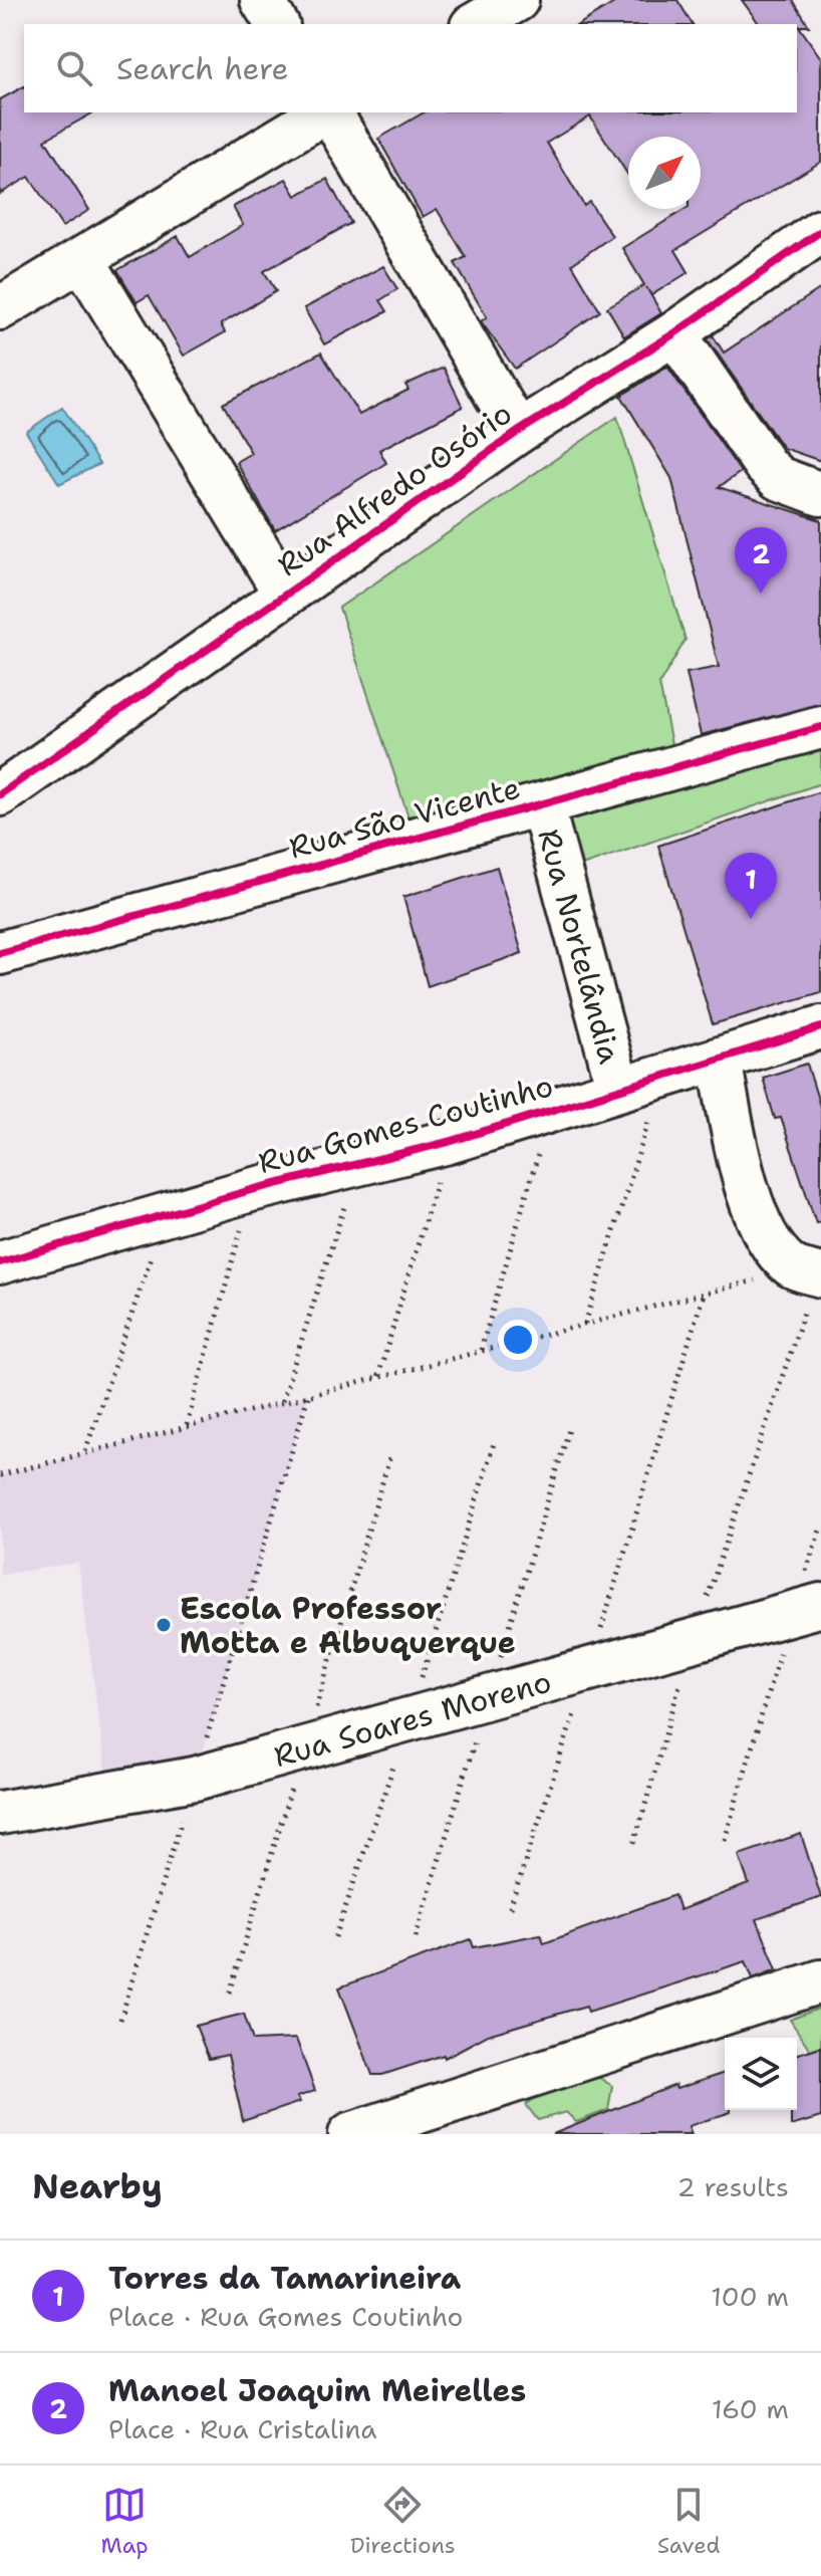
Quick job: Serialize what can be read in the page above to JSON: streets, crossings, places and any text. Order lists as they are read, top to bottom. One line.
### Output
{"streets":{"street":["Rua Alfredo Osório","Rua São Vicente","Rua Nortelândia","Rua Gomes Coutinho","Rua Soares Moreno"]},"crossings":[["Rua São Vicente","Rua Nortelândia"],["Rua Nortelândia","Rua Gomes Coutinho"]],"places":["Escola Professor Motta e Albuquerque"],"north":"top right","page":{"search":"Search here","pins":["2","1"],"heading":["Nearby","2 results"],"list":[{"mark":"1","name":"Torres da Tamarineira","note":"Place · Rua Gomes Coutinho","value":"100 m"},{"mark":"2","name":"Manoel Joaquim Meirelles","note":"Place · Rua Cristalina","value":"160 m"}],"nav":["Map","Directions","Saved"]}}
